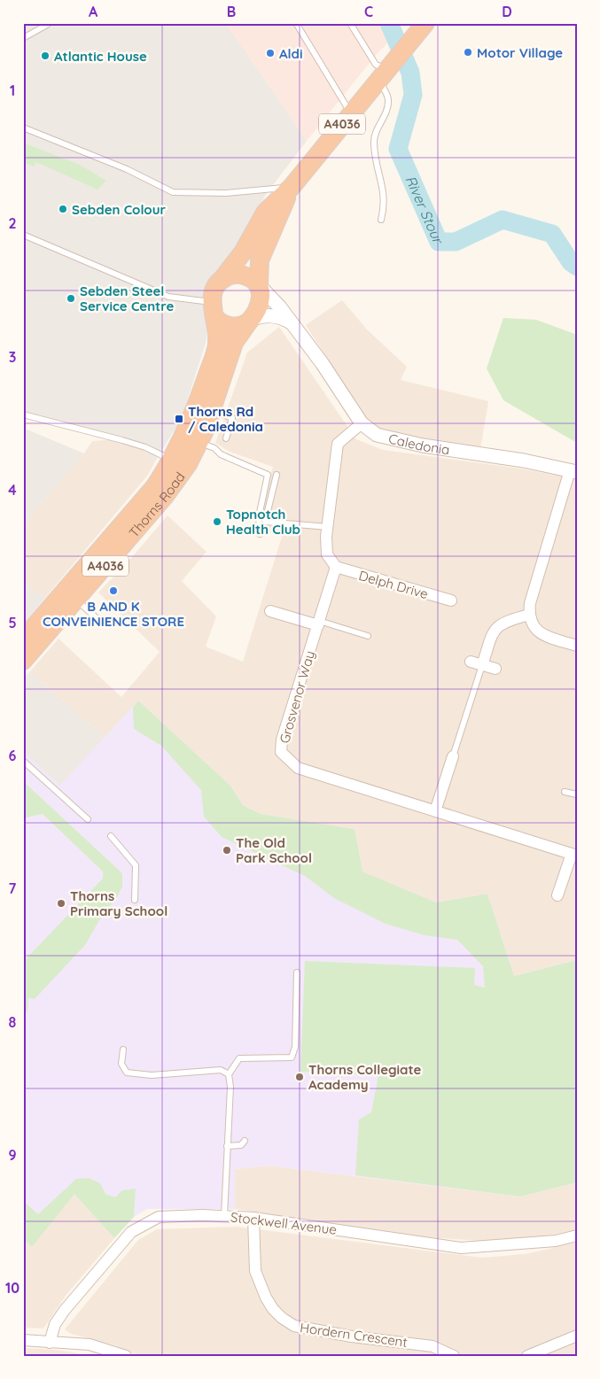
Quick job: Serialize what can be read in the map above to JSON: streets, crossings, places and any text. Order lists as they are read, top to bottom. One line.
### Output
{"streets":{"highway":["A4036","Thorns Road"],"street":["Caledonia","Delph Drive","Grosvenor Way","Stockwell Avenue","Hordern Crescent"]},"crossings":[["A4036","Caledonia"],["A4036","Thorns Road"],["Caledonia","Thorns Road"],["Delph Drive","Grosvenor Way"],["Stockwell Avenue","Hordern Crescent"]],"water":["River Stour"],"places":{"other":["Motor Village","Aldi","Atlantic House","Sebden Colour","Sebden Steel Service Centre","Topnotch Health Club","B AND K CONVEINIENCE STORE","The Old Park School","Thorns Primary School","Thorns Collegiate Academy"],"transit":["Thorns Rd / Caledonia"]},"grid":{"columns":["A","B","C","D"],"rows":["1","2","3","4","5","6","7","8","9","10"]}}
